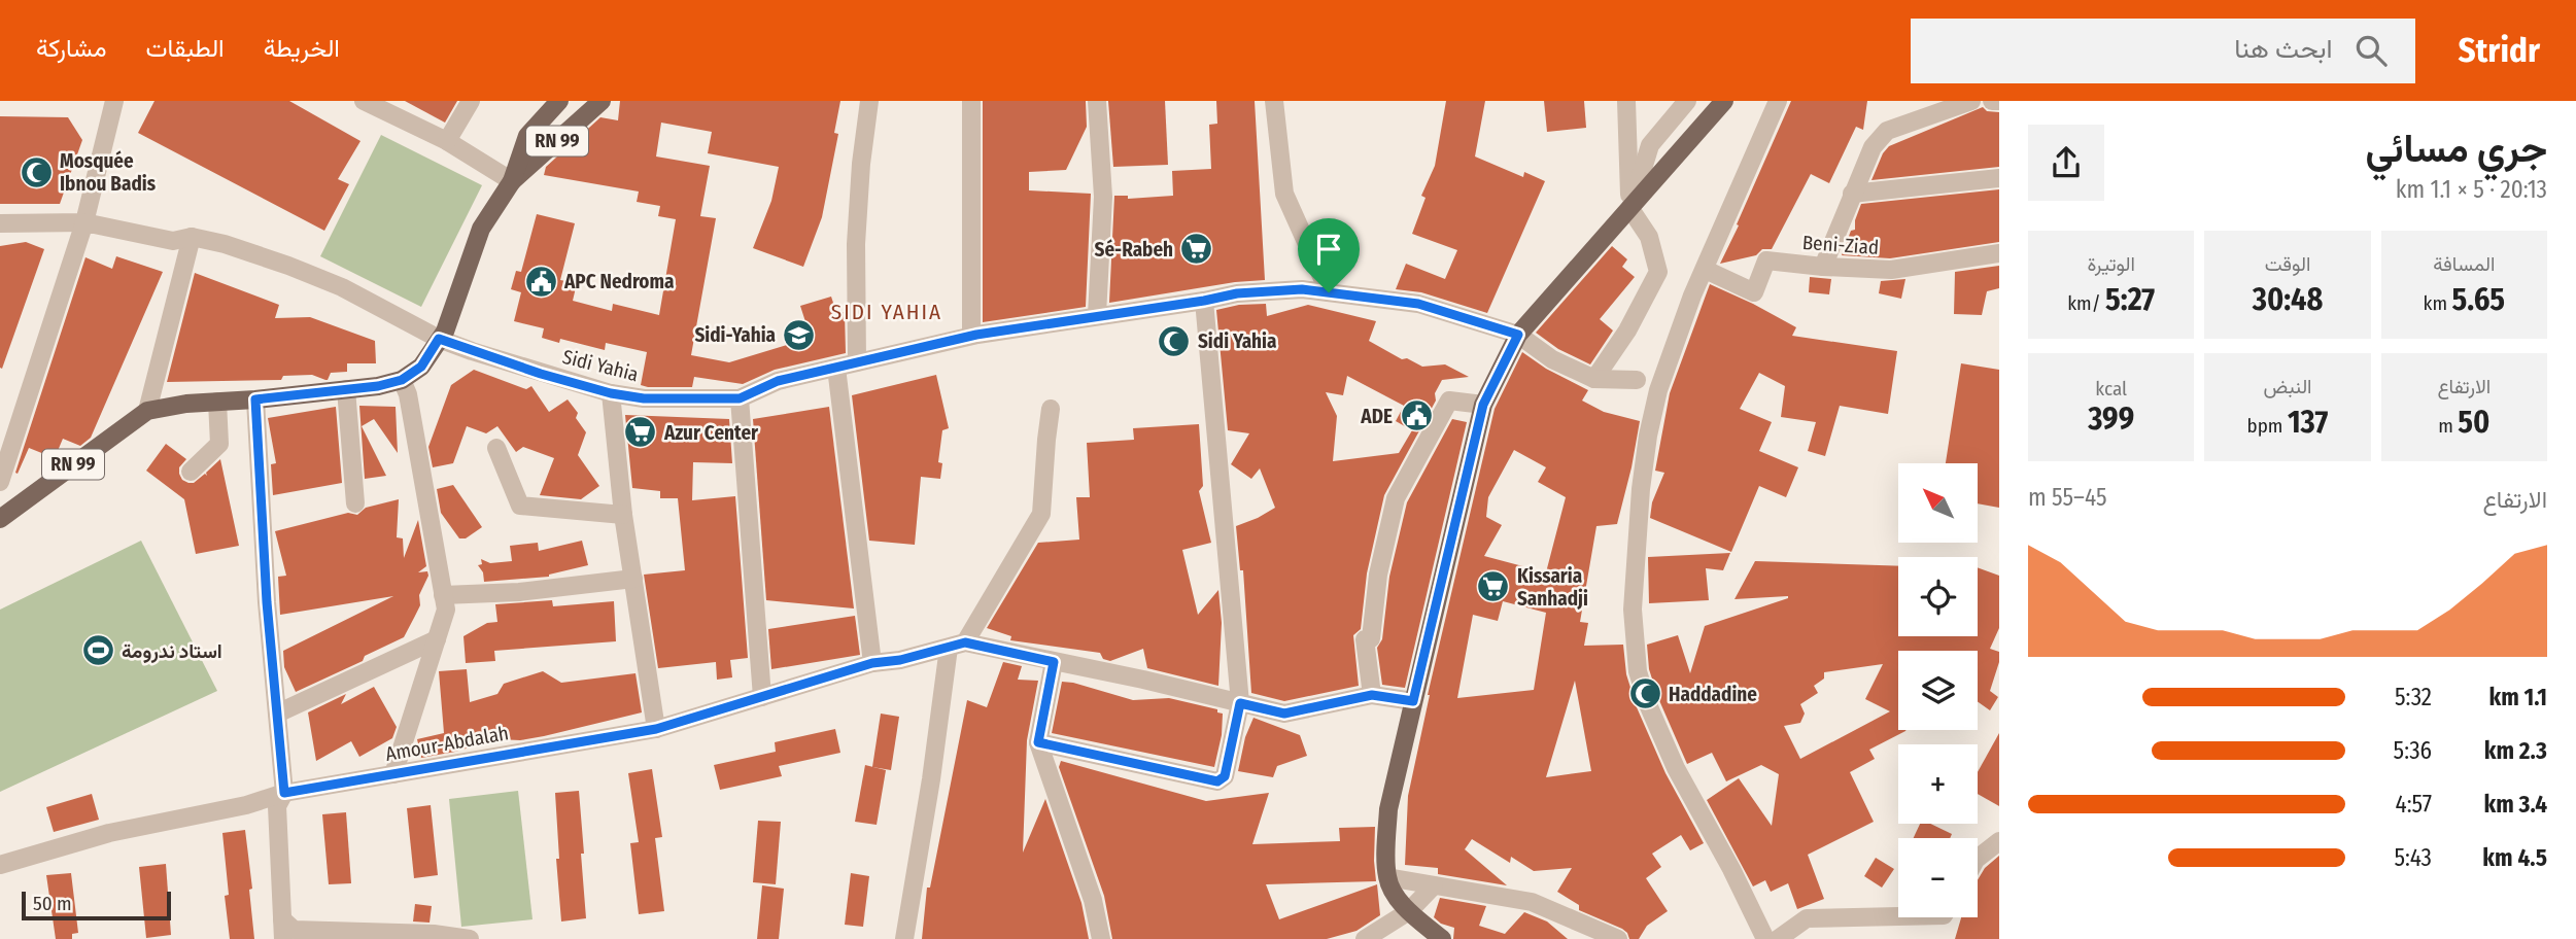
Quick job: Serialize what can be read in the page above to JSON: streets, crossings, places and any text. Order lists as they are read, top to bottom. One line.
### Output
{"streets":{"main road":["RN 99"],"street":["Beni-Ziad","Sidi Yahia","Amour-Abdalah"]},"crossings":[["RN 99","Sidi Yahia"]],"districts":["SIDI YAHIA"],"places":{"mosque":["Mosquée Ibnou Badis","Sidi Yahia","Haddadine"],"supermarket":["Sé-Rabeh","Azur Center","Kissaria Sanhadji"],"public building":["APC Nedroma","ADE"],"school or university":["Sidi-Yahia"],"sports":["استاد ندرومة"]},"scale_bar":"50 m","north":"top left","page":{"header":"Stridr","search":"ابحث هنا","nav":["الخريطة","الطبقات","مشاركة"],"heading":["جري مسائي","20:13 · 5 × 1.1 km"],"stats":[["المسافة","5.65 km"],["الوقت","30:48"],["الوتيرة","5:27 /km"],["الارتفاع","50 m"],["النبض","137 bpm"],["kcal","399"]],"map_buttons":["+","−"],"chart":["الارتفاع","45–55 m"],"list":[{"name":"1.1 km","note":"5:32"},{"name":"2.3 km","note":"5:36"},{"name":"3.4 km","note":"4:57"},{"name":"4.5 km","note":"5:43"}],"scale":"50 m"}}
